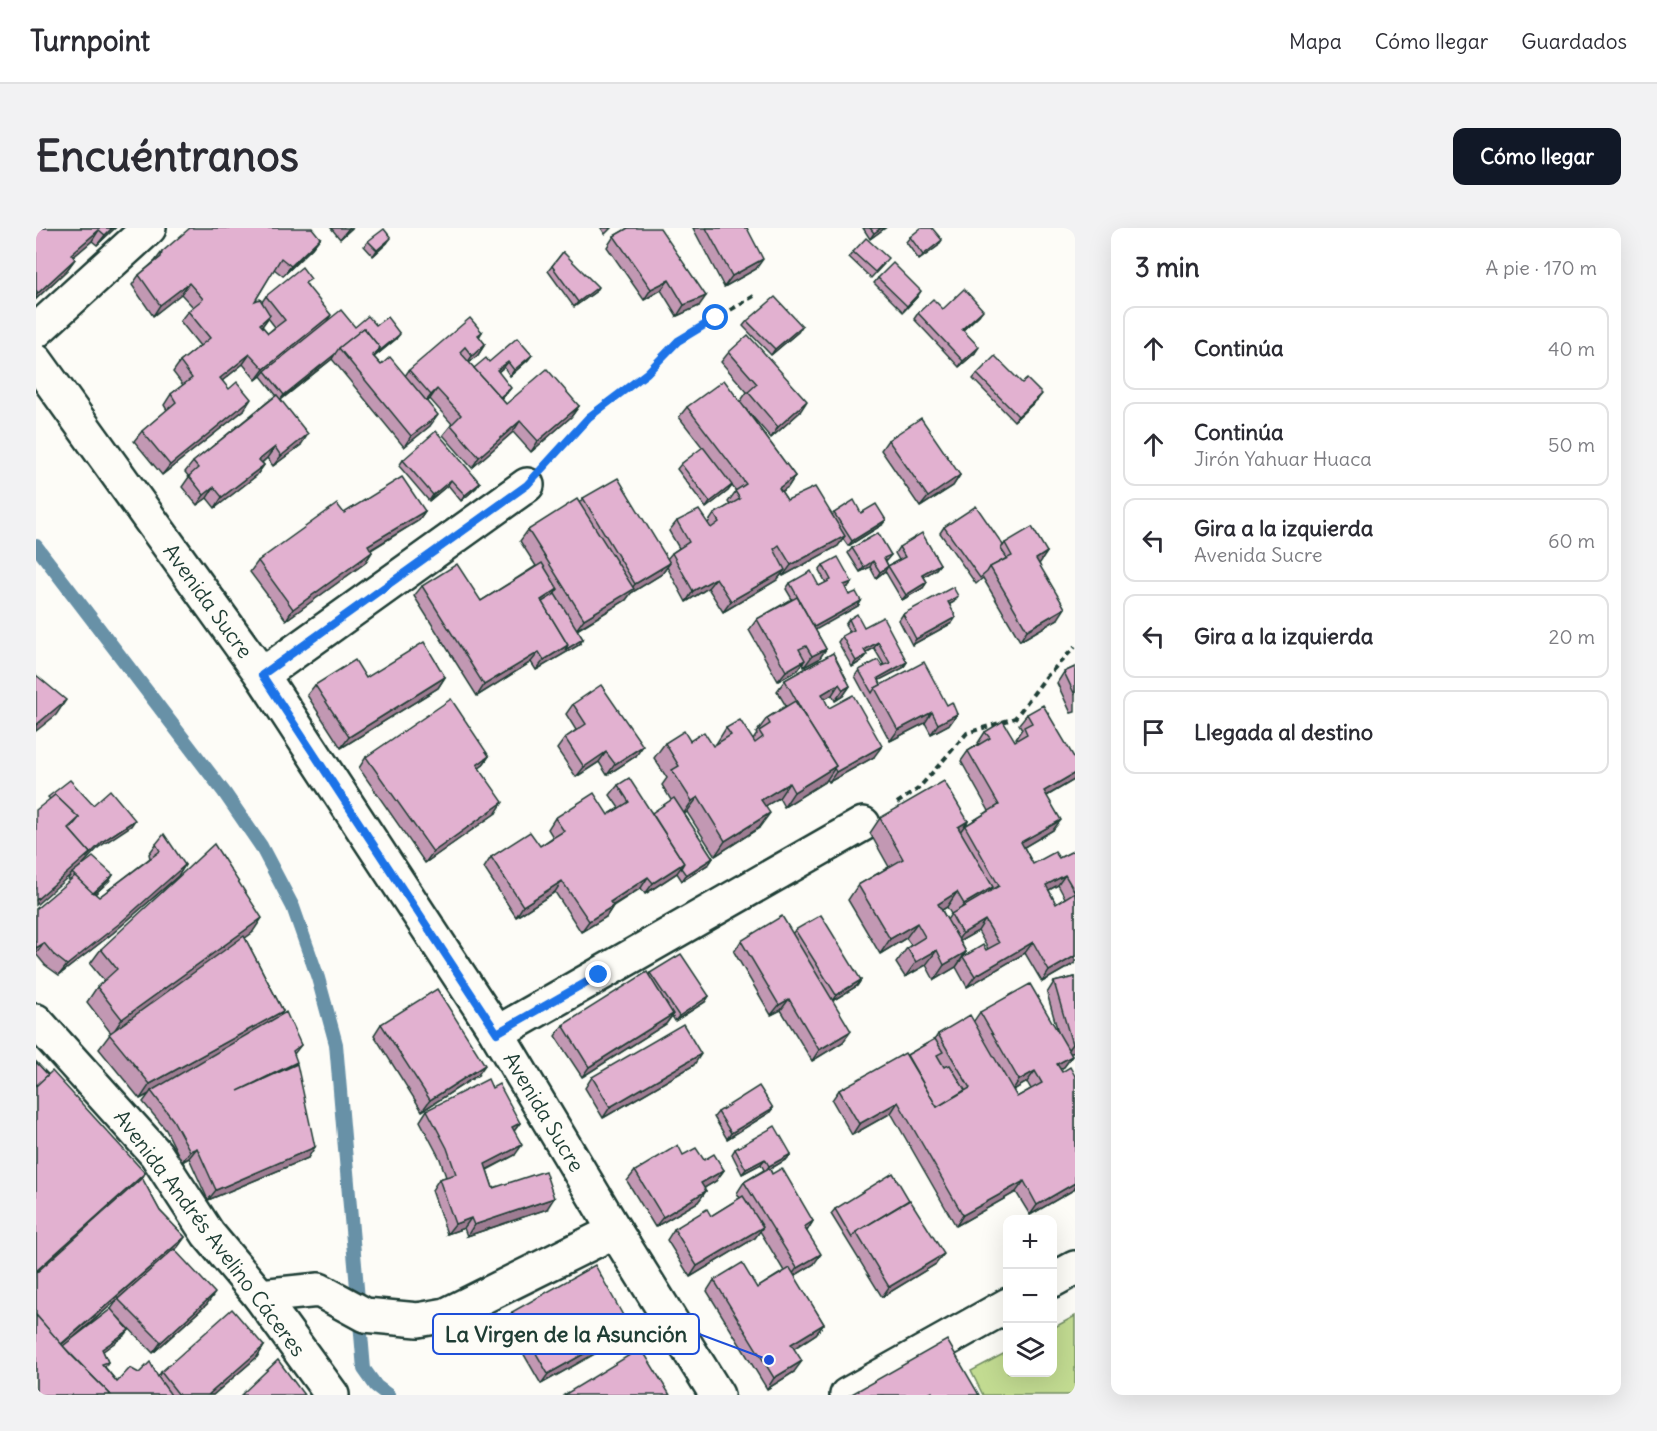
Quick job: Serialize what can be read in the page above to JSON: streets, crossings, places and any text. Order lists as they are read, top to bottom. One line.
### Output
{"streets":{"street":["Avenida Sucre","Avenida Andrés Avelino Cáceres"]},"places":["La Virgen de la Asunción"],"page":{"header":"Turnpoint","nav":["Mapa","Cómo llegar","Guardados"],"buttons":"Cómo llegar","title":"Encuéntranos","heading":["3 min","A pie · 170 m"],"list":[["Continúa","40 m"],["Continúa","Jirón Yahuar Huaca","50 m"],["Gira a la izquierda","Avenida Sucre","60 m"],["Gira a la izquierda","20 m"],"Llegada al destino"],"map_buttons":["+","−"]}}
